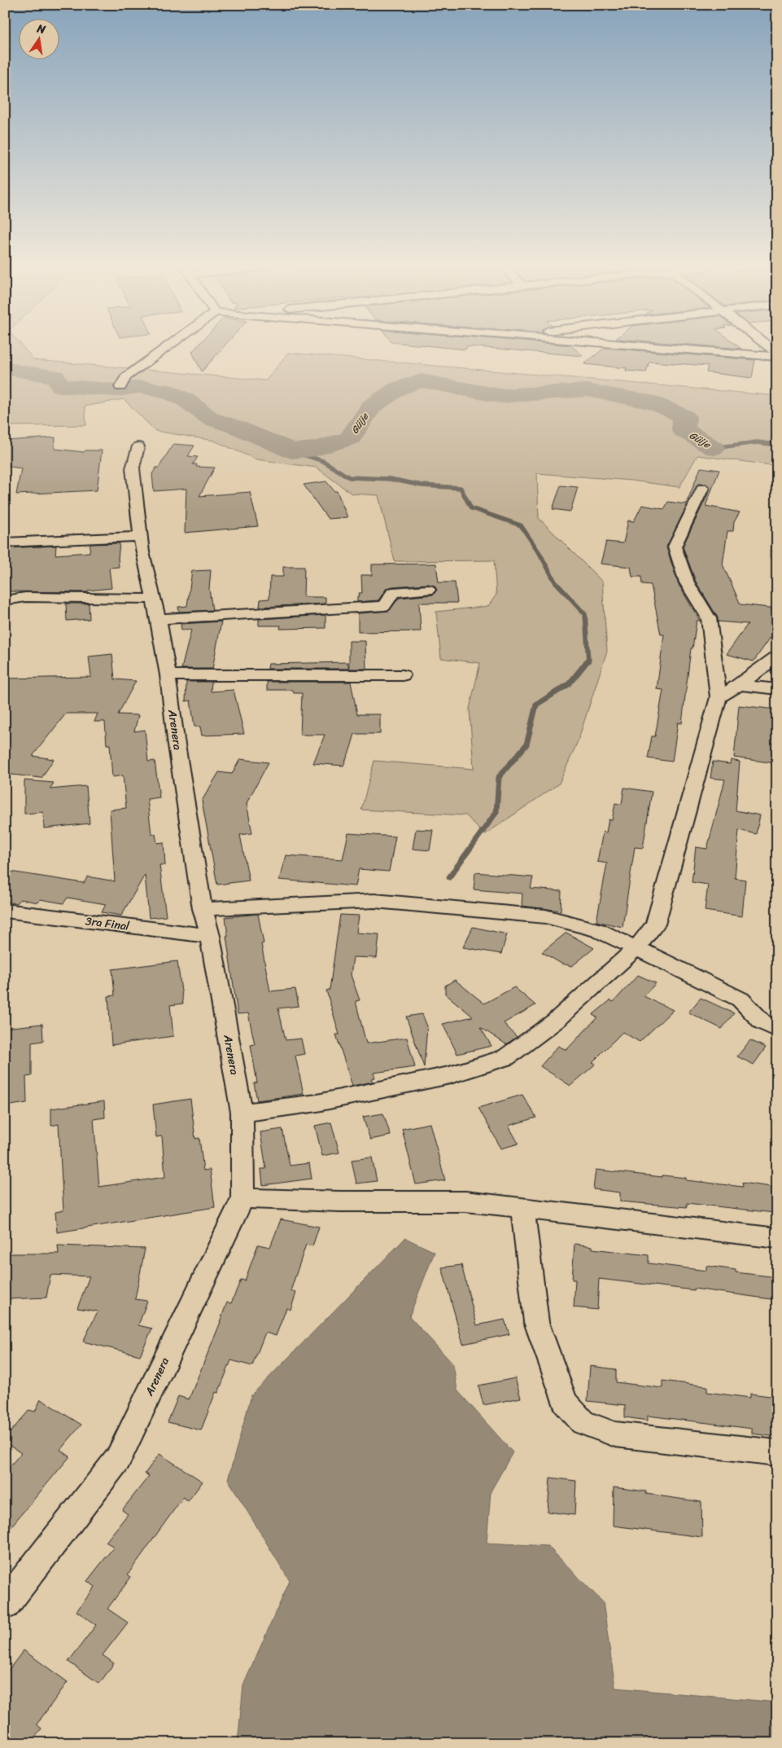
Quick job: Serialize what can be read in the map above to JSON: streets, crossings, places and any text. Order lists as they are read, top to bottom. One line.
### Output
{"streets":{"street":["Arenera","3ra Final"]},"crossings":[["Arenera","3ra Final"]],"water":["Güije"],"north":"top"}
